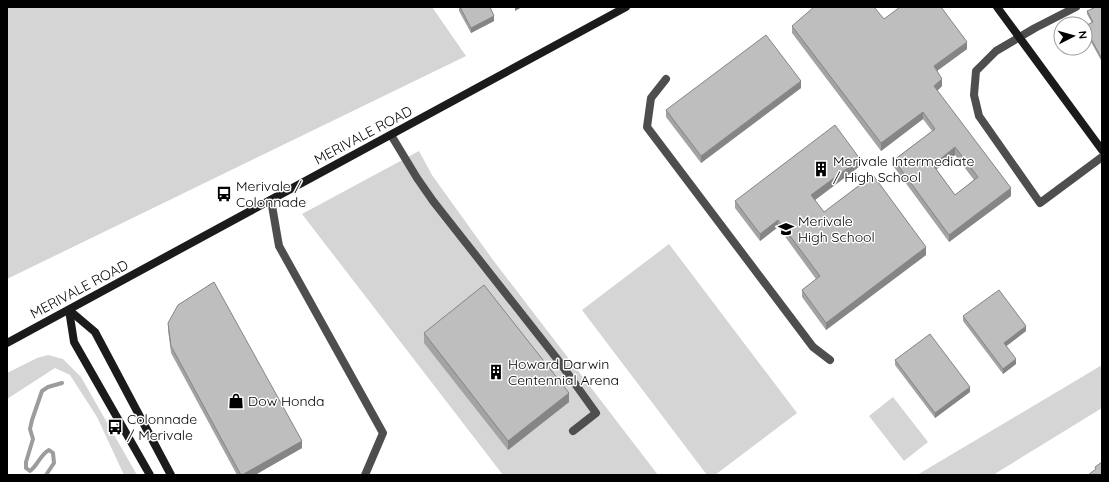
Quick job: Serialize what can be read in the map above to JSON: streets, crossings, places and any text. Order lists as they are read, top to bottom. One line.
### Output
{"streets":{"main road":["MERIVALE ROAD"]},"places":{"building":["Merivale Intermediate / High School","Howard Darwin Centennial Arena"],"bus stop":["Merivale / Colonnade","Colonnade / Merivale"],"school or university":["Merivale High School"],"shop":["Dow Honda"]},"north":"right"}
